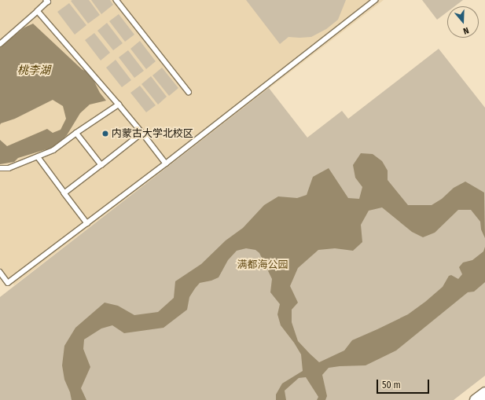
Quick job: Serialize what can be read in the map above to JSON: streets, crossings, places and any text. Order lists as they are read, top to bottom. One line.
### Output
{"water":["桃李湖"],"parks":["满都海公园"],"places":["内蒙古大学北校区"],"scale_bar":"50 m","north":"bottom"}
